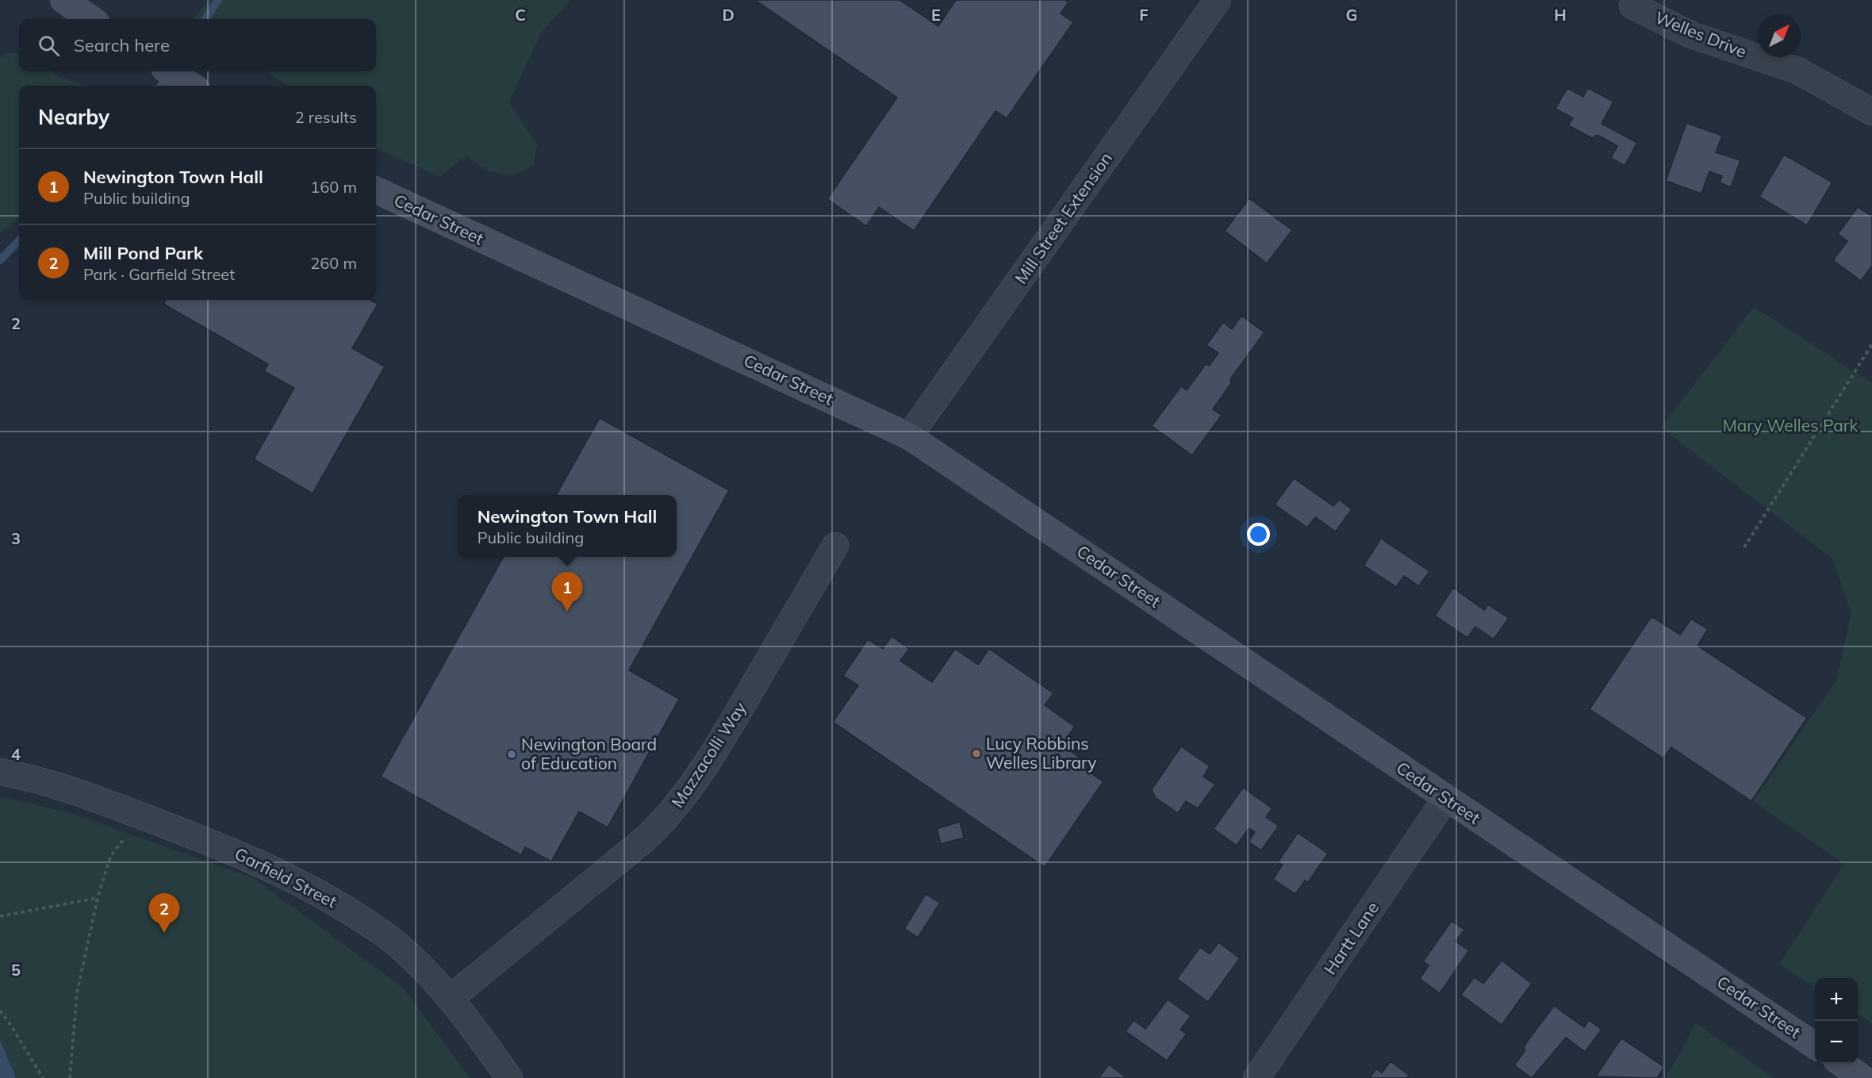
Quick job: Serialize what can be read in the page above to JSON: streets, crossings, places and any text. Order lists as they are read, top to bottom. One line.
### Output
{"streets":{"main road":["Cedar Street"],"street":["Welles Drive","Mill Street Extension","Mazzacolli Way","Garfield Street","Hartt Lane"]},"crossings":[["Mill Street Extension","Cedar Street"],["Cedar Street","Hartt Lane"],["Mazzacolli Way","Garfield Street"]],"parks":["Mary Welles Park"],"places":["Lucy Robbins Welles Library","Newington Board of Education"],"north":"top right","page":{"search":"Search here","heading":["Nearby","2 results"],"list":[{"mark":"1","name":"Newington Town Hall","note":"Public building","value":"160 m"},{"mark":"2","name":"Mill Pond Park","note":"Park · Garfield Street","value":"260 m"}],"popup":["Newington Town Hall","Public building"],"pins":["1","2"],"map_buttons":["+","−"]},"grid":{"columns":["C","D","E","F","G","H"],"rows":["2","3","4","5"]}}
